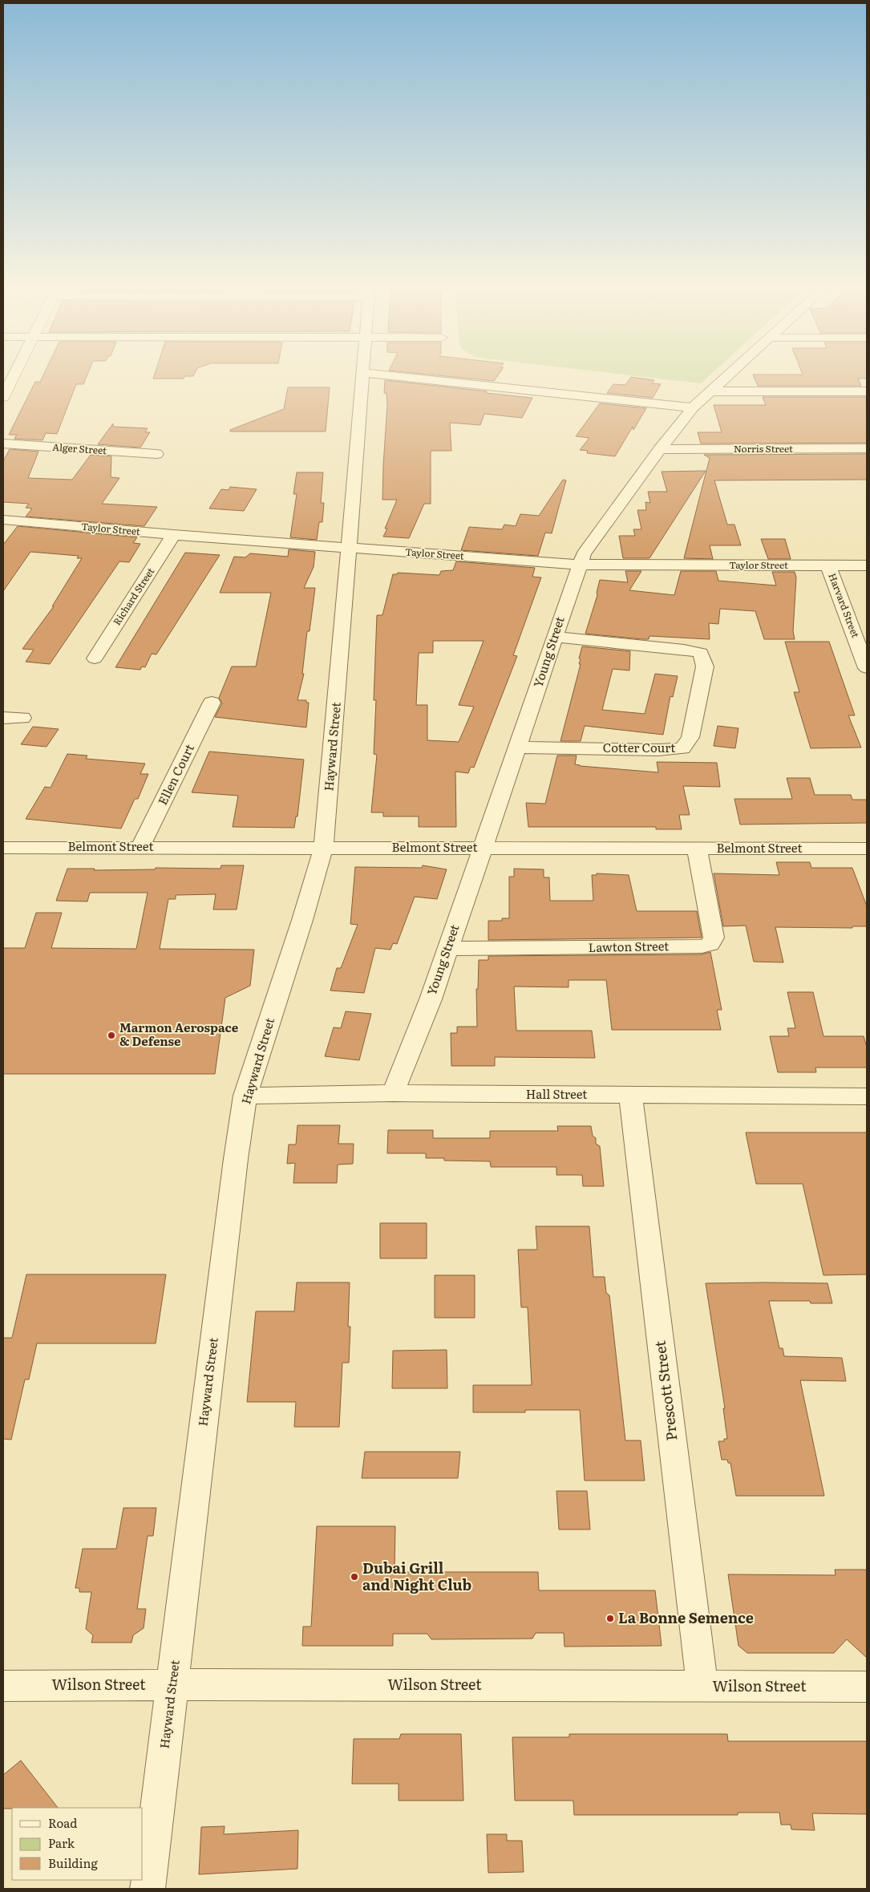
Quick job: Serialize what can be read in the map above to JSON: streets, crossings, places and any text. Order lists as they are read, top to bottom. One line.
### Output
{"streets":{"street":["Alger Street","Norris Street","Taylor Street","Richard Street","Harvard Street","Young Street","Hayward Street","Cotter Court","Ellen Court","Belmont Street","Lawton Street","Hall Street","Prescott Street","Wilson Street"]},"crossings":[["Norris Street","Young Street"],["Taylor Street","Richard Street"],["Taylor Street","Harvard Street"],["Taylor Street","Young Street"],["Taylor Street","Hayward Street"],["Young Street","Cotter Court"],["Young Street","Belmont Street"],["Young Street","Lawton Street"],["Young Street","Hall Street"],["Hayward Street","Belmont Street"],["Hayward Street","Hall Street"],["Hayward Street","Wilson Street"],["Ellen Court","Belmont Street"],["Belmont Street","Lawton Street"],["Hall Street","Prescott Street"],["Prescott Street","Wilson Street"]],"places":["Marmon Aerospace & Defense","Dubai Grill and Night Club","La Bonne Semence"],"legend":["Road","Park","Building"]}
